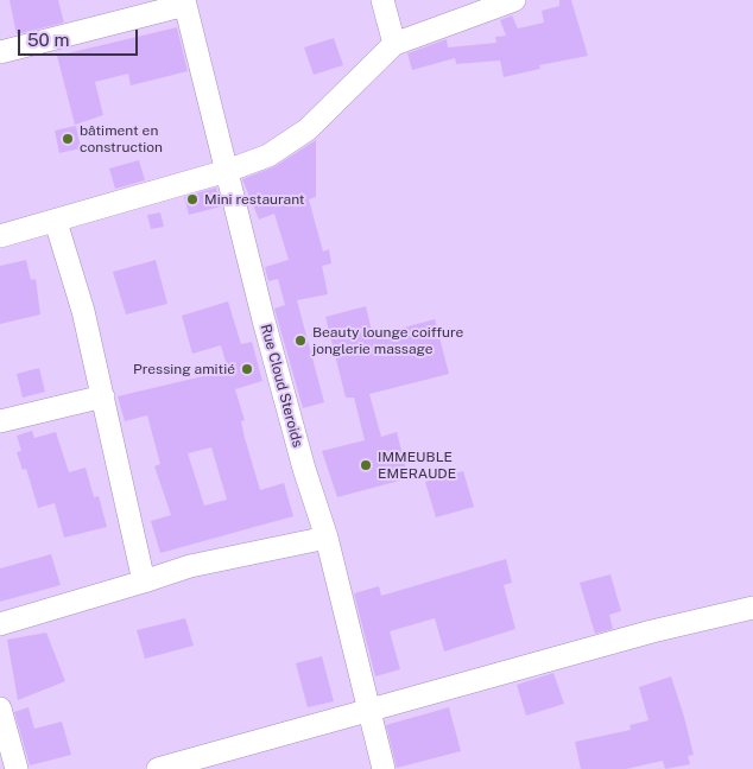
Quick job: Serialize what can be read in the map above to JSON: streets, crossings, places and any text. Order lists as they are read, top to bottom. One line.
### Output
{"streets":{"street":["Rue Cloud Steroids"]},"places":["bâtiment en construction","Mini restaurant","Beauty lounge coiffure jonglerie massage","Pressing amitié","IMMEUBLE EMERAUDE"],"scale_bar":"50 m"}
